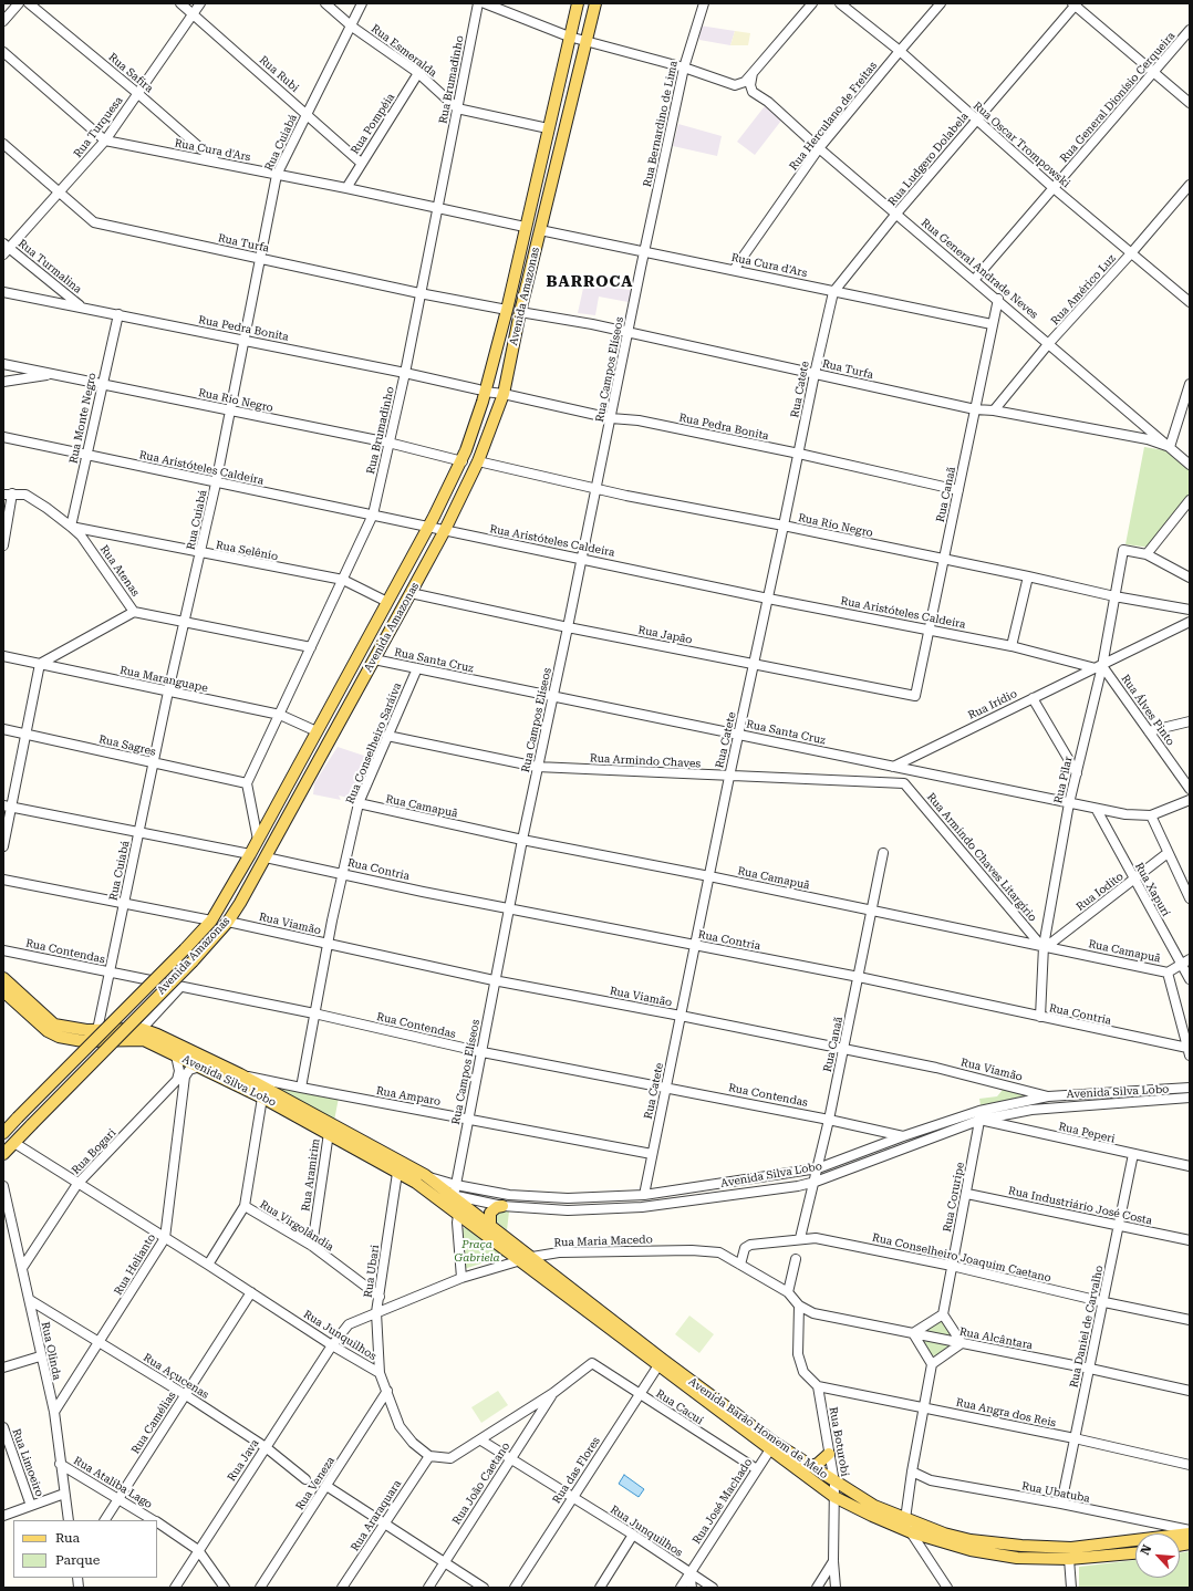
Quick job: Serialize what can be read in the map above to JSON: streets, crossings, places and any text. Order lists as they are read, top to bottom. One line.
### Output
{"streets":{"main road":["Avenida Amazonas","Avenida Silva Lobo","Avenida Barão Homem de Melo"],"street":["Rua Esmeralda","Rua Safira","Rua Rubi","Rua Brumadinho","Rua General Dionísio Cerqueira","Rua Herculano de Freitas","Rua Pompéia","Rua Bernardino de Lima","Rua Turquesa","Rua Cuiabá","Rua Oscar Trompowski","Rua Cura d'Ars","Rua Ludgero Dolabela","Rua Turfa","Rua Turmalina","Rua General Andrade Neves","Rua Américo Luz","Rua Pedra Bonita","Rua Campos Elíseos","Rua Catete","Rua Rio Negro","Rua Monte Negro","Rua Aristóteles Caldeira","Rua Canaã","Rua Selênio","Rua Atenas","Rua Japão","Rua Santa Cruz","Rua Maranguape","Rua Irídio","Rua Álves Pinto","Rua Conselheiro Saráiva","Rua Sagres","Rua Armindo Chaves","Rua Pilar","Rua Camapuã","Rua Armindo Chaves Litargírio","Rua Contria","Rua Xapurí","Rua Iodito","Rua Viamão","Rua Contendas","Rua Amparo","Rua Peperi","Rua Bogari","Rua Aramirim","Rua Coruripe","Rua Industriário José Costa","Rua Virgolândia","Rua Maria Macedo","Rua Conselheiro Joaquim Caetano","Rua Helianto","Rua Ubari","Rua Daniel de Carvalho","Rua Junquilhos","Rua Alcântara","Rua Olinda","Rua Açucenas","Rua Cacuí","Rua Angra dos Reis","Rua Camélias","Rua Boturobi","Rua Java","Rua Limoeiro","Rua das Flores","Rua Ataliba Lago","Rua Veneza","Rua João Caetano","Rua Ubatuba","Rua José Machado","Rua Araraquara"]},"crossings":[["Rua Esmeralda","Rua Brumadinho"],["Rua Esmeralda","Rua Pompéia"],["Rua Esmeralda","Rua Cuiabá"],["Rua Safira","Rua Turquesa"],["Rua Safira","Rua Cura d'Ars"],["Rua Rubi","Rua Pompéia"],["Rua Rubi","Rua Turquesa"],["Rua Rubi","Rua Cuiabá"],["Rua Brumadinho","Rua Cura d'Ars"],["Rua Brumadinho","Rua Turfa"],["Rua Brumadinho","Rua Pedra Bonita"],["Rua Brumadinho","Rua Rio Negro"],["Rua Brumadinho","Rua Aristóteles Caldeira"],["Rua Brumadinho","Rua Selênio"],["Rua Brumadinho","Rua Atenas"],["Rua Brumadinho","Rua Maranguape"],["Rua Brumadinho","Rua Sagres"],["Rua General Dionísio Cerqueira","Rua Oscar Trompowski"],["Rua General Dionísio Cerqueira","Rua General Andrade Neves"],["Rua Herculano de Freitas","Rua Oscar Trompowski"],["Rua Herculano de Freitas","Rua Cura d'Ars"],["Rua Herculano de Freitas","Rua General Andrade Neves"],["Rua Pompéia","Rua Cura d'Ars"],["Rua Bernardino de Lima","Rua Cura d'Ars"],["Rua Bernardino de Lima","Rua Campos Elíseos"],["Rua Turquesa","Rua Cura d'Ars"],["Rua Turquesa","Rua Turfa"],["Rua Turquesa","Rua Turmalina"],["Rua Cuiabá","Rua Cura d'Ars"],["Rua Cuiabá","Rua Turfa"],["Rua Cuiabá","Rua Pedra Bonita"],["Rua Cuiabá","Rua Rio Negro"],["Rua Cuiabá","Rua Aristóteles Caldeira"],["Rua Cuiabá","Rua Selênio"],["Rua Cuiabá","Rua Atenas"],["Rua Cuiabá","Rua Maranguape"],["Rua Cuiabá","Rua Sagres"],["Rua Cuiabá","Rua Contendas"],["Rua Cuiabá","Avenida Silva Lobo"],["Rua Oscar Trompowski","Rua Ludgero Dolabela"],["Rua Oscar Trompowski","Rua Américo Luz"],["Rua Cura d'Ars","Rua Ludgero Dolabela"],["Rua Cura d'Ars","Avenida Amazonas"],["Rua Cura d'Ars","Rua Campos Elíseos"],["Rua Cura d'Ars","Rua Catete"],["Rua Cura d'Ars","Rua Canaã"],["Rua Ludgero Dolabela","Rua General Andrade Neves"],["Rua Ludgero Dolabela","Rua Catete"],["Rua Turfa","Rua General Andrade Neves"],["Rua Turfa","Rua Américo Luz"],["Rua Turfa","Avenida Amazonas"],["Rua Turfa","Rua Campos Elíseos"],["Rua Turfa","Rua Catete"],["Rua Turfa","Rua Canaã"],["Rua Turmalina","Rua Pedra Bonita"],["Rua General Andrade Neves","Rua Américo Luz"],["Rua General Andrade Neves","Rua Canaã"],["Avenida Amazonas","Rua Pedra Bonita"],["Avenida Amazonas","Rua Rio Negro"],["Avenida Amazonas","Rua Aristóteles Caldeira"],["Avenida Amazonas","Rua Selênio"],["Avenida Amazonas","Rua Japão"],["Avenida Amazonas","Rua Santa Cruz"],["Avenida Amazonas","Rua Maranguape"],["Avenida Amazonas","Rua Contria"],["Avenida Amazonas","Rua Viamão"],["Avenida Amazonas","Rua Contendas"],["Avenida Amazonas","Avenida Silva Lobo"],["Avenida Amazonas","Rua Junquilhos"],["Rua Pedra Bonita","Rua Campos Elíseos"],["Rua Pedra Bonita","Rua Catete"],["Rua Pedra Bonita","Rua Monte Negro"],["Rua Pedra Bonita","Rua Canaã"],["Rua Campos Elíseos","Rua Rio Negro"],["Rua Campos Elíseos","Rua Aristóteles Caldeira"],["Rua Campos Elíseos","Rua Japão"],["Rua Campos Elíseos","Rua Santa Cruz"],["Rua Campos Elíseos","Rua Armindo Chaves"],["Rua Campos Elíseos","Rua Camapuã"],["Rua Campos Elíseos","Rua Contria"],["Rua Campos Elíseos","Rua Viamão"],["Rua Campos Elíseos","Rua Contendas"],["Rua Campos Elíseos","Avenida Silva Lobo"],["Rua Campos Elíseos","Rua Amparo"],["Rua Campos Elíseos","Avenida Barão Homem de Melo"],["Rua Catete","Rua Rio Negro"],["Rua Catete","Rua Aristóteles Caldeira"],["Rua Catete","Rua Japão"],["Rua Catete","Rua Santa Cruz"],["Rua Catete","Rua Armindo Chaves"],["Rua Catete","Rua Camapuã"],["Rua Catete","Rua Contria"],["Rua Catete","Rua Viamão"],["Rua Catete","Rua Contendas"],["Rua Catete","Avenida Silva Lobo"],["Rua Catete","Rua Amparo"],["Rua Rio Negro","Rua Monte Negro"],["Rua Rio Negro","Rua Canaã"],["Rua Rio Negro","Rua Pilar"],["Rua Monte Negro","Rua Aristóteles Caldeira"],["Rua Monte Negro","Rua Selênio"],["Rua Monte Negro","Rua Atenas"],["Rua Aristóteles Caldeira","Rua Canaã"],["Rua Aristóteles Caldeira","Rua Irídio"],["Rua Aristóteles Caldeira","Rua Álves Pinto"],["Rua Aristóteles Caldeira","Rua Pilar"],["Rua Canaã","Rua Japão"],["Rua Canaã","Rua Camapuã"],["Rua Canaã","Rua Contria"],["Rua Canaã","Rua Viamão"],["Rua Canaã","Rua Contendas"],["Rua Canaã","Avenida Silva Lobo"],["Rua Canaã","Rua Conselheiro Joaquim Caetano"],["Rua Selênio","Rua Atenas"],["Rua Santa Cruz","Rua Irídio"],["Rua Santa Cruz","Rua Conselheiro Saráiva"],["Rua Santa Cruz","Rua Pilar"],["Rua Santa Cruz","Rua Xapurí"],["Rua Irídio","Rua Álves Pinto"],["Rua Irídio","Rua Pilar"],["Rua Álves Pinto","Rua Pilar"],["Rua Conselheiro Saráiva","Rua Armindo Chaves"],["Rua Conselheiro Saráiva","Rua Camapuã"],["Rua Conselheiro Saráiva","Rua Contria"],["Rua Conselheiro Saráiva","Rua Viamão"],["Rua Conselheiro Saráiva","Rua Contendas"],["Rua Conselheiro Saráiva","Rua Amparo"],["Rua Armindo Chaves","Rua Armindo Chaves Litargírio"],["Rua Pilar","Rua Camapuã"],["Rua Pilar","Rua Armindo Chaves Litargírio"],["Rua Pilar","Rua Contria"],["Rua Pilar","Rua Iodito"],["Rua Camapuã","Rua Armindo Chaves Litargírio"],["Rua Camapuã","Rua Xapurí"],["Rua Camapuã","Rua Iodito"],["Rua Armindo Chaves Litargírio","Rua Iodito"],["Rua Xapurí","Rua Iodito"],["Rua Viamão","Avenida Silva Lobo"],["Rua Contendas","Avenida Silva Lobo"],["Avenida Silva Lobo","Rua Amparo"],["Avenida Silva Lobo","Rua Peperi"],["Avenida Silva Lobo","Rua Bogari"],["Avenida Silva Lobo","Rua Aramirim"],["Avenida Silva Lobo","Rua Coruripe"],["Avenida Silva Lobo","Rua Helianto"],["Avenida Silva Lobo","Rua Ubari"],["Avenida Silva Lobo","Avenida Barão Homem de Melo"],["Rua Peperi","Rua Coruripe"],["Rua Peperi","Rua Daniel de Carvalho"],["Rua Bogari","Rua Junquilhos"],["Rua Bogari","Rua Olinda"],["Rua Aramirim","Rua Virgolândia"],["Rua Coruripe","Rua Industriário José Costa"],["Rua Coruripe","Rua Conselheiro Joaquim Caetano"],["Rua Industriário José Costa","Rua Daniel de Carvalho"],["Rua Virgolândia","Rua Ubari"],["Rua Maria Macedo","Rua Conselheiro Joaquim Caetano"],["Rua Maria Macedo","Rua Ubari"],["Rua Maria Macedo","Rua Junquilhos"],["Rua Maria Macedo","Rua Alcântara"],["Rua Maria Macedo","Avenida Barão Homem de Melo"],["Rua Maria Macedo","Rua Java"],["Rua Conselheiro Joaquim Caetano","Rua Daniel de Carvalho"],["Rua Helianto","Rua Junquilhos"],["Rua Helianto","Rua Olinda"],["Rua Helianto","Rua Açucenas"],["Rua Ubari","Rua Junquilhos"],["Rua Daniel de Carvalho","Rua Alcântara"],["Rua Daniel de Carvalho","Rua Angra dos Reis"],["Rua Daniel de Carvalho","Rua Ubatuba"],["Rua Junquilhos","Rua Camélias"],["Rua Junquilhos","Rua Java"],["Rua Junquilhos","Rua das Flores"],["Rua Junquilhos","Rua Veneza"],["Rua Junquilhos","Rua João Caetano"],["Rua Junquilhos","Rua José Machado"],["Rua Junquilhos","Rua Araraquara"],["Rua Olinda","Rua Açucenas"],["Rua Olinda","Rua Ataliba Lago"],["Rua Açucenas","Rua Camélias"],["Rua Açucenas","Rua Java"],["Rua Cacuí","Rua das Flores"],["Rua Cacuí","Rua João Caetano"],["Rua Cacuí","Rua José Machado"],["Rua Angra dos Reis","Rua Boturobi"],["Rua Camélias","Rua Ataliba Lago"],["Avenida Barão Homem de Melo","Rua Boturobi"],["Avenida Barão Homem de Melo","Rua das Flores"],["Avenida Barão Homem de Melo","Rua Ubatuba"],["Avenida Barão Homem de Melo","Rua José Machado"],["Rua Java","Rua Ataliba Lago"]],"districts":["BARROCA"],"parks":["Praça Gabriela"],"legend":["Rua","Parque"],"north":"top left"}
